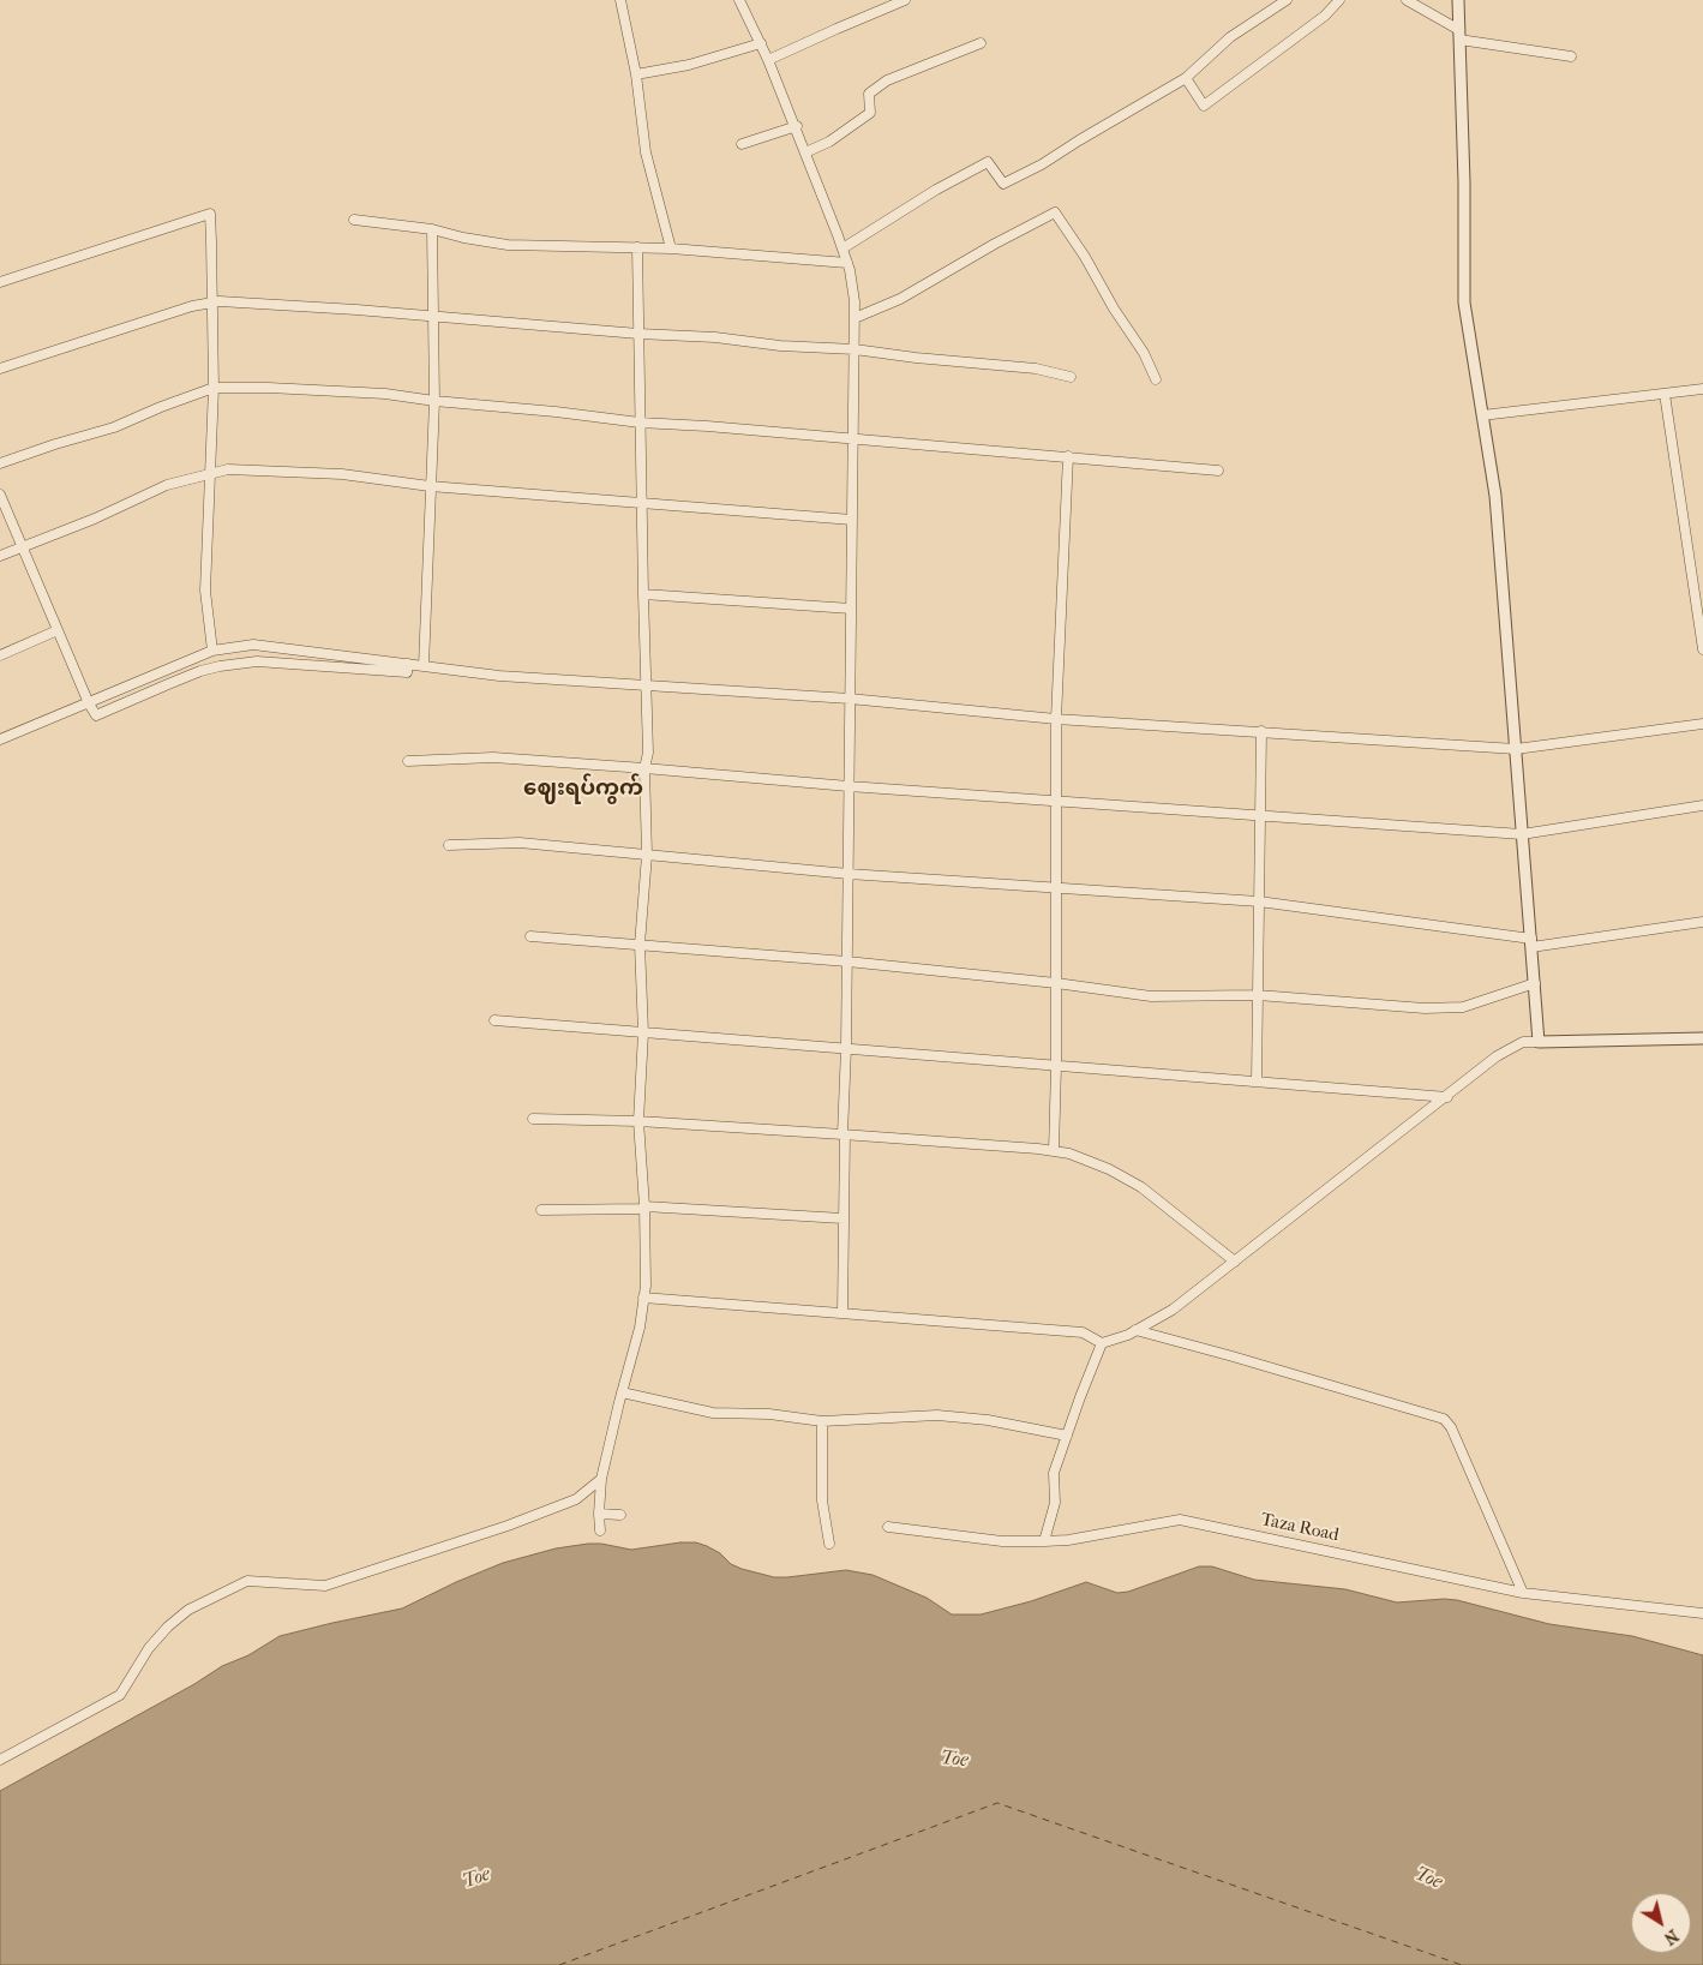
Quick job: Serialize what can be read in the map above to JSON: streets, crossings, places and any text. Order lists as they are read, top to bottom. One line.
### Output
{"streets":{"street":["Taza Road"]},"districts":["ဈေးရပ်ကွက်"],"water":["Toe"],"north":"bottom right"}
